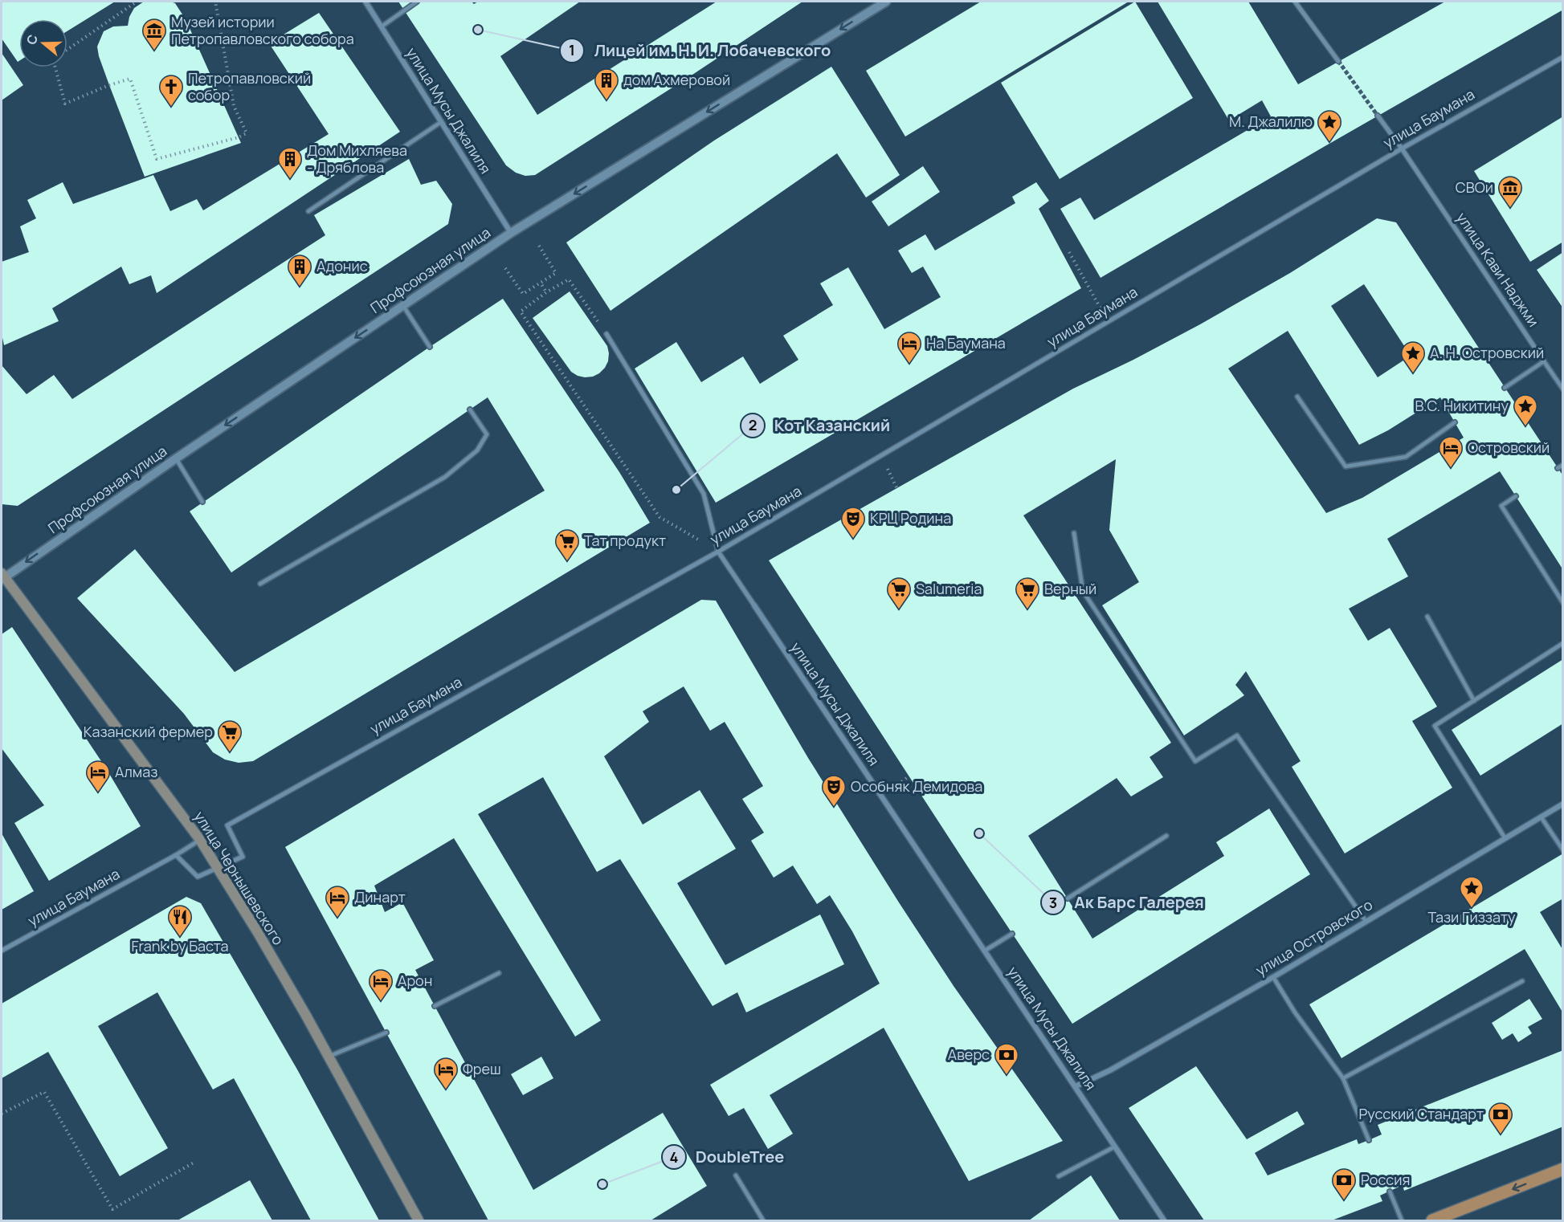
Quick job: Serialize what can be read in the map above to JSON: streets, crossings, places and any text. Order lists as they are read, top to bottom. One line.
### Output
{"streets":{"main road":["улица Чернышевского"],"street":["улица Мусы Джалиля","улица Баумана","улица Кави Наджми","Профсоюзная улица","улица Островского"]},"crossings":[["улица Мусы Джалиля","улица Баумана"],["улица Мусы Джалиля","Профсоюзная улица"],["улица Мусы Джалиля","улица Островского"],["улица Баумана","улица Кави Наджми"],["улица Баумана","улица Чернышевского"],["Профсоюзная улица","улица Чернышевского"]],"one_way":["Профсоюзная улица"],"places":{"other":["Лицей им. Н. И. Лобачевского","Кот Казанский","Ак Барс Галерея","DoubleTree"],"museum":["Музей истории Петропавловского собора","СВОи"],"building":["дом Ахмеровой","Дом Михляева - Дряблова","Адонис"],"church":["Петропавловский собор"],"place":["М. Джалилю","А. Н. Островский","В.С. Никитину","Тази Гиззату"],"hotel":["На Баумана","Островский","Алмаз","Динарт","Арон","Фреш"],"theatre":["КРЦ Родина","Особняк Демидова"],"supermarket":["Тат продукт","Salumeria","Верный","Казанский фермер"],"restaurant":["Frank by Баста"],"bank":["Аверс","Русский Стандарт","Россия"]},"north":"left"}
